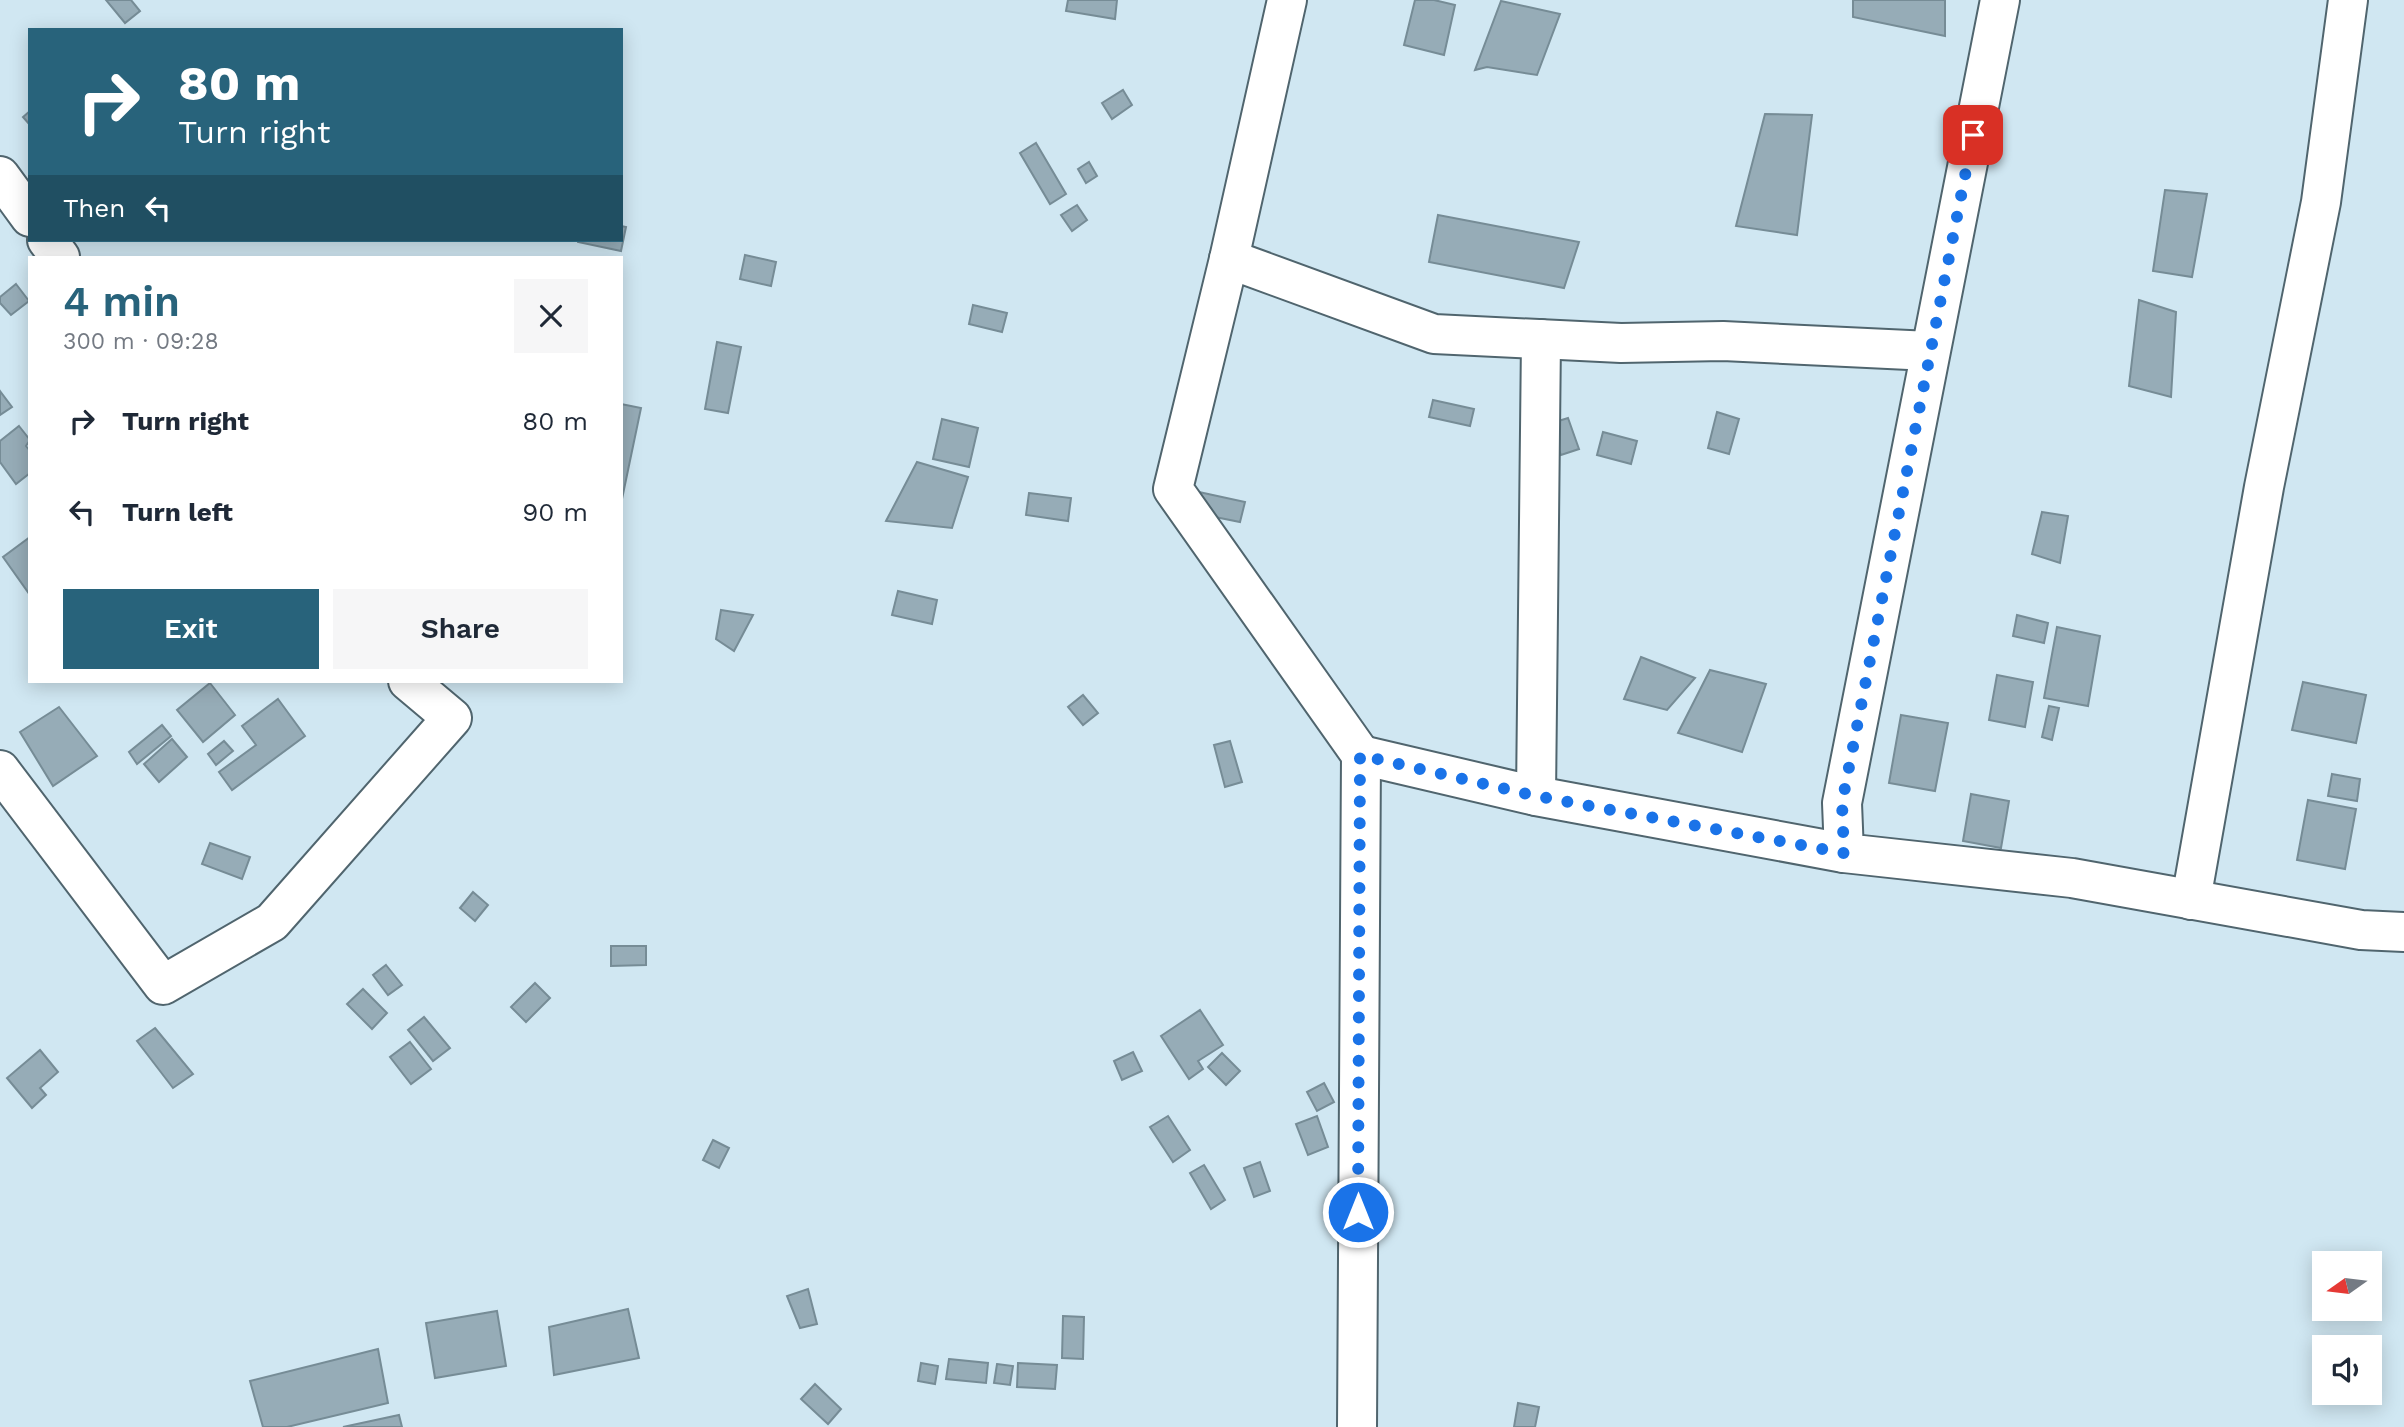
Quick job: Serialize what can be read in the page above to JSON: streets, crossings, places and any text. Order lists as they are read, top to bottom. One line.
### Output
{"north":"left","page":{"turn":["80 m","Turn right"],"then":"Then","heading":["4 min","300 m · 09:28"],"list":[{"name":"Turn right","value":"80 m"},{"name":"Turn left","value":"90 m"}],"buttons":["Exit","Share"]}}
